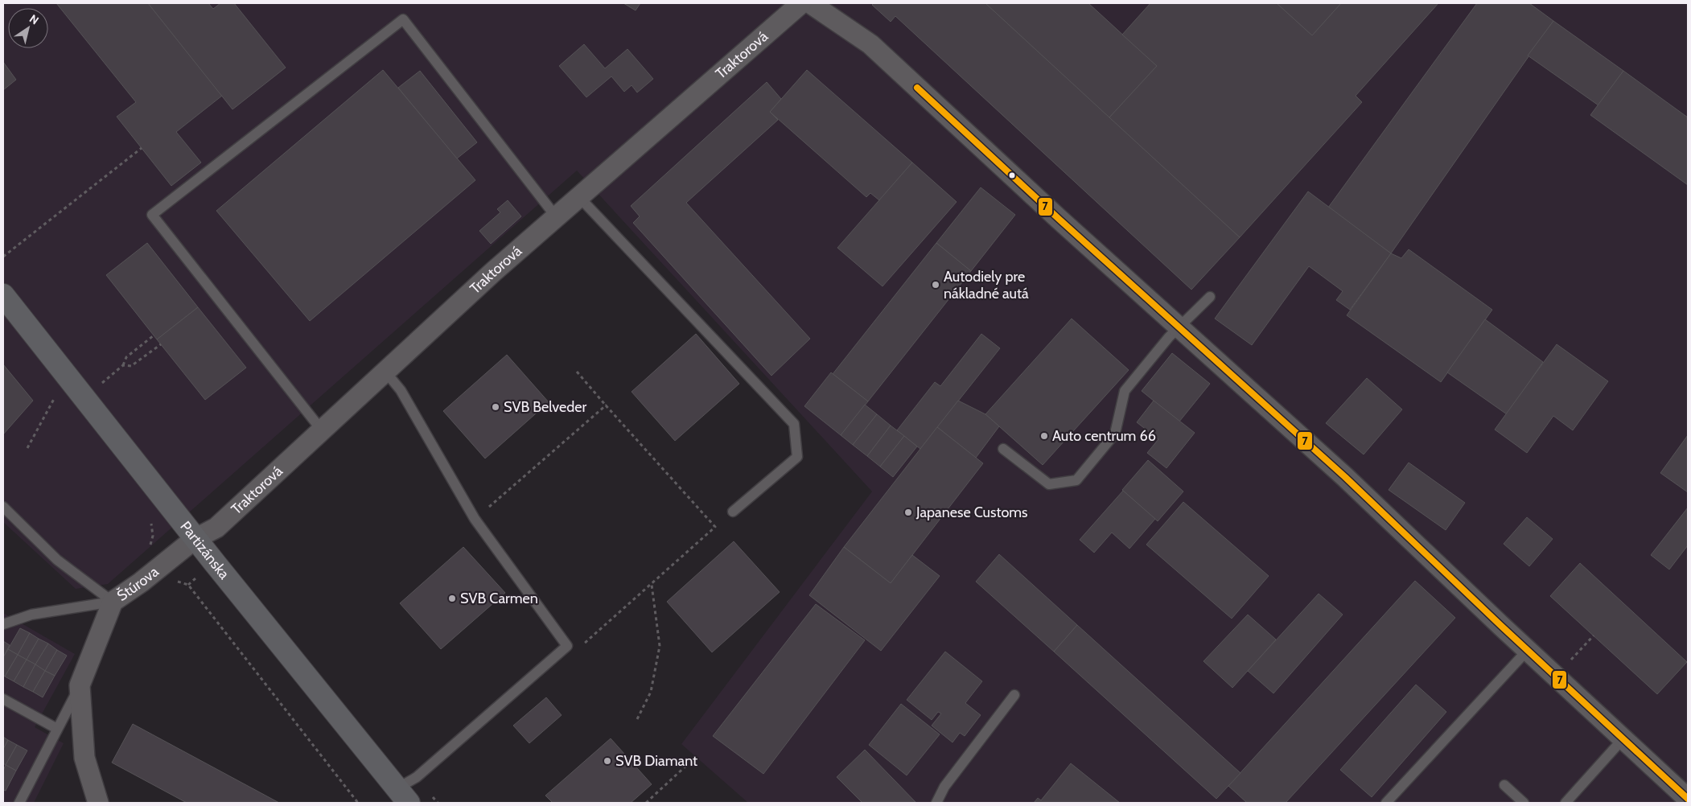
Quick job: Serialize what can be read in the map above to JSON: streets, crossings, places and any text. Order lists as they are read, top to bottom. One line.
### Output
{"streets":{"street":["Traktorová","Partizánska","Štúrova"]},"crossings":[["Traktorová","Partizánska"],["Traktorová","Štúrova"],["Partizánska","Štúrova"]],"places":["Autodiely pre nákladné autá","SVB Belveder","Auto centrum 66","Japanese Customs","SVB Carmen","SVB Diamant"],"lines":["transit line 7"],"north":"top right"}
